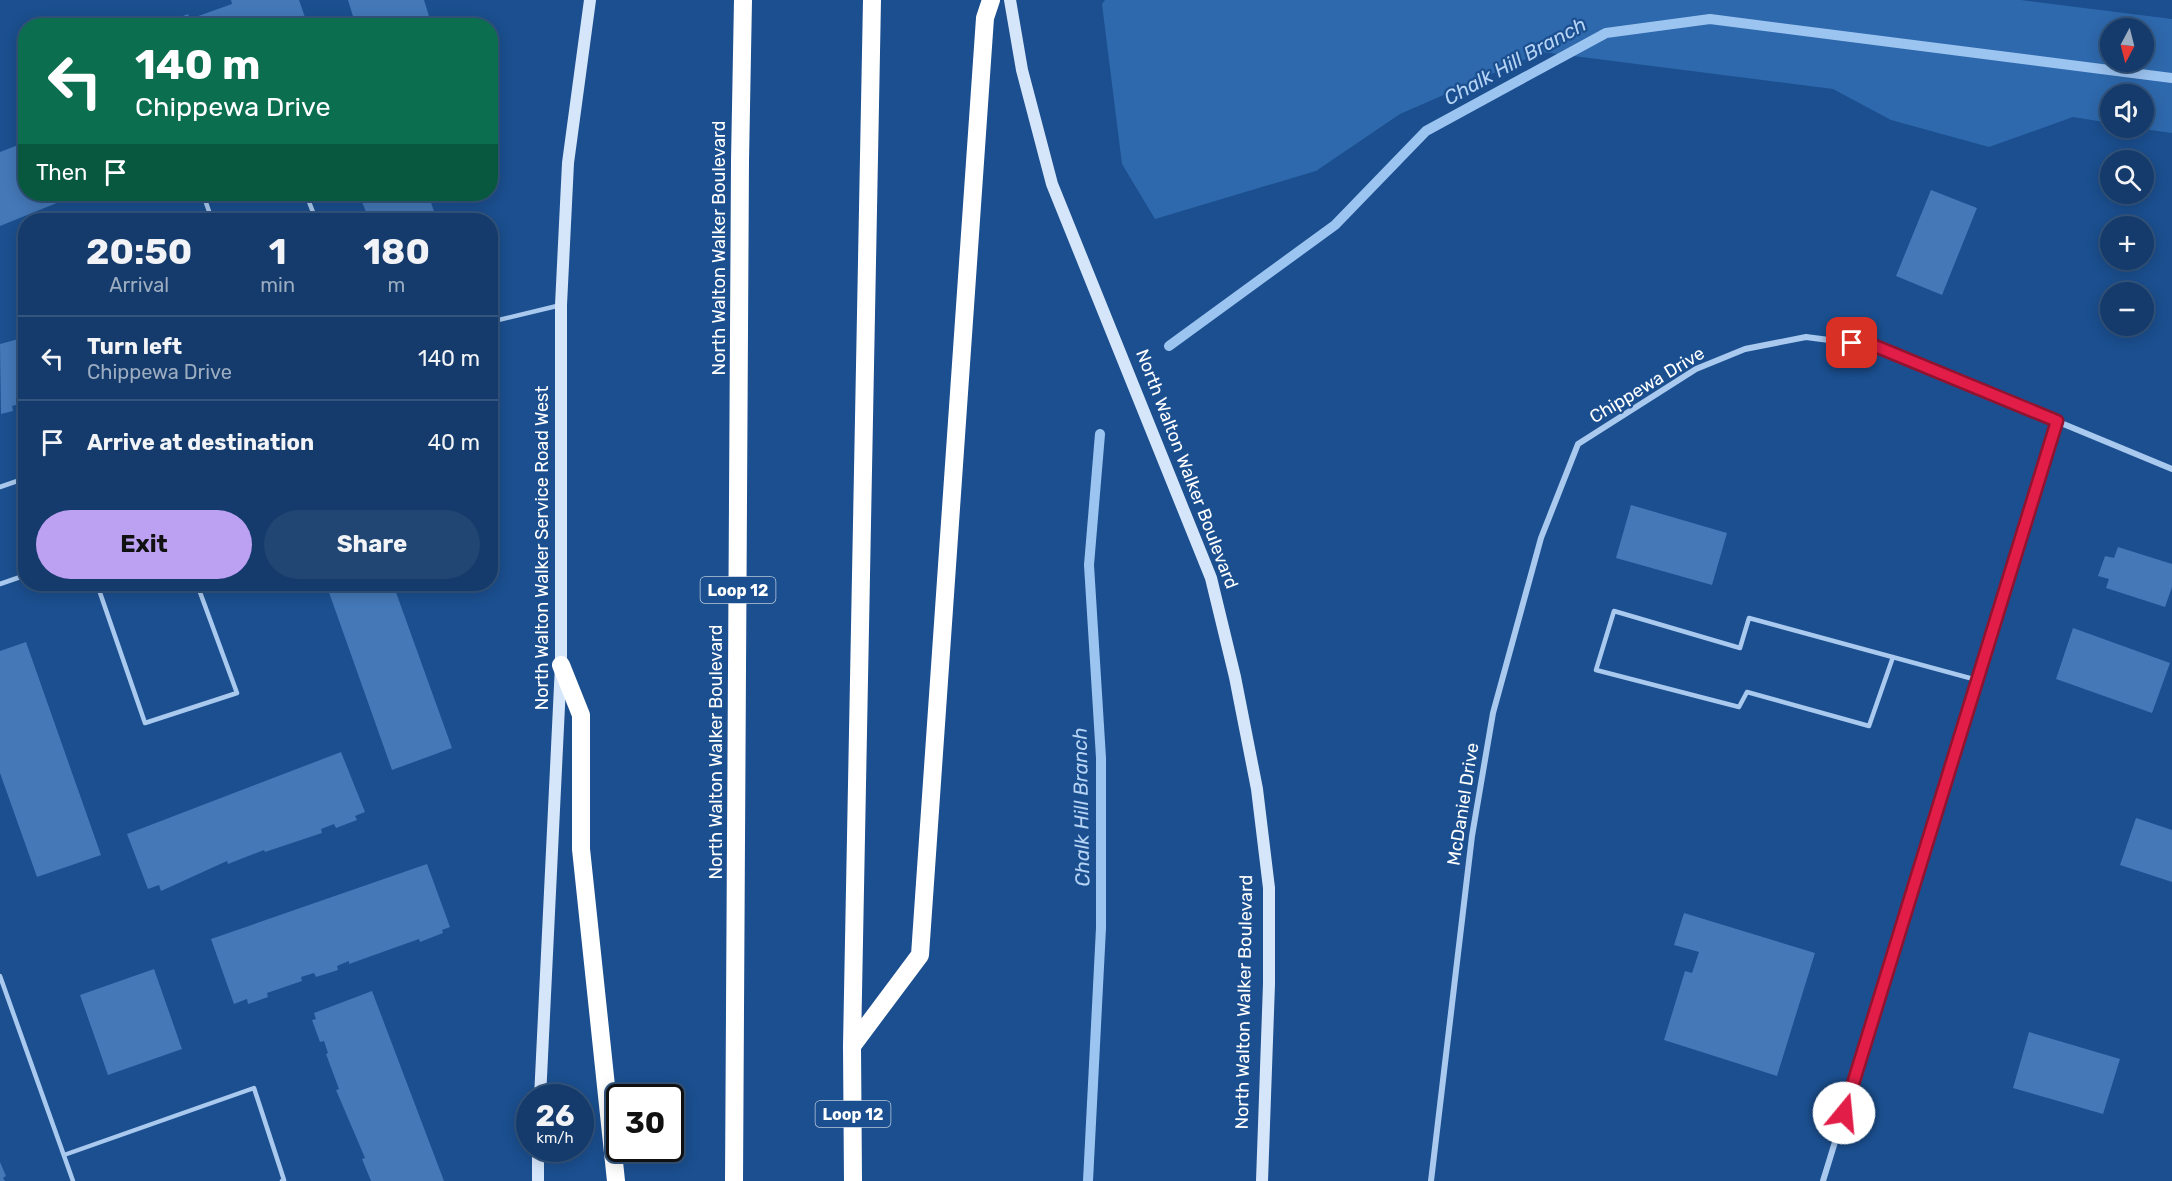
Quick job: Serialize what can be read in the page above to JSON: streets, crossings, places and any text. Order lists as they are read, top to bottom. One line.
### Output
{"streets":{"highway":["North Walton Walker Boulevard","Loop 12"],"main road":["North Walton Walker Service Road West"],"street":["Chippewa Drive","McDaniel Drive"]},"crossings":[["Chippewa Drive","McDaniel Drive"]],"water":["Chalk Hill Branch"],"north":"bottom","page":{"map_buttons":["+","−"],"turn":["140 m","Chippewa Drive"],"then":"Then","eta":["20:50","Arrival","1","min","180","m"],"list":[{"name":"Turn left","note":"Chippewa Drive","value":"140 m"},{"name":"Arrive at destination","value":"40 m"}],"buttons":["Exit","Share"],"speed":"26 km/h","limit":"30"}}
